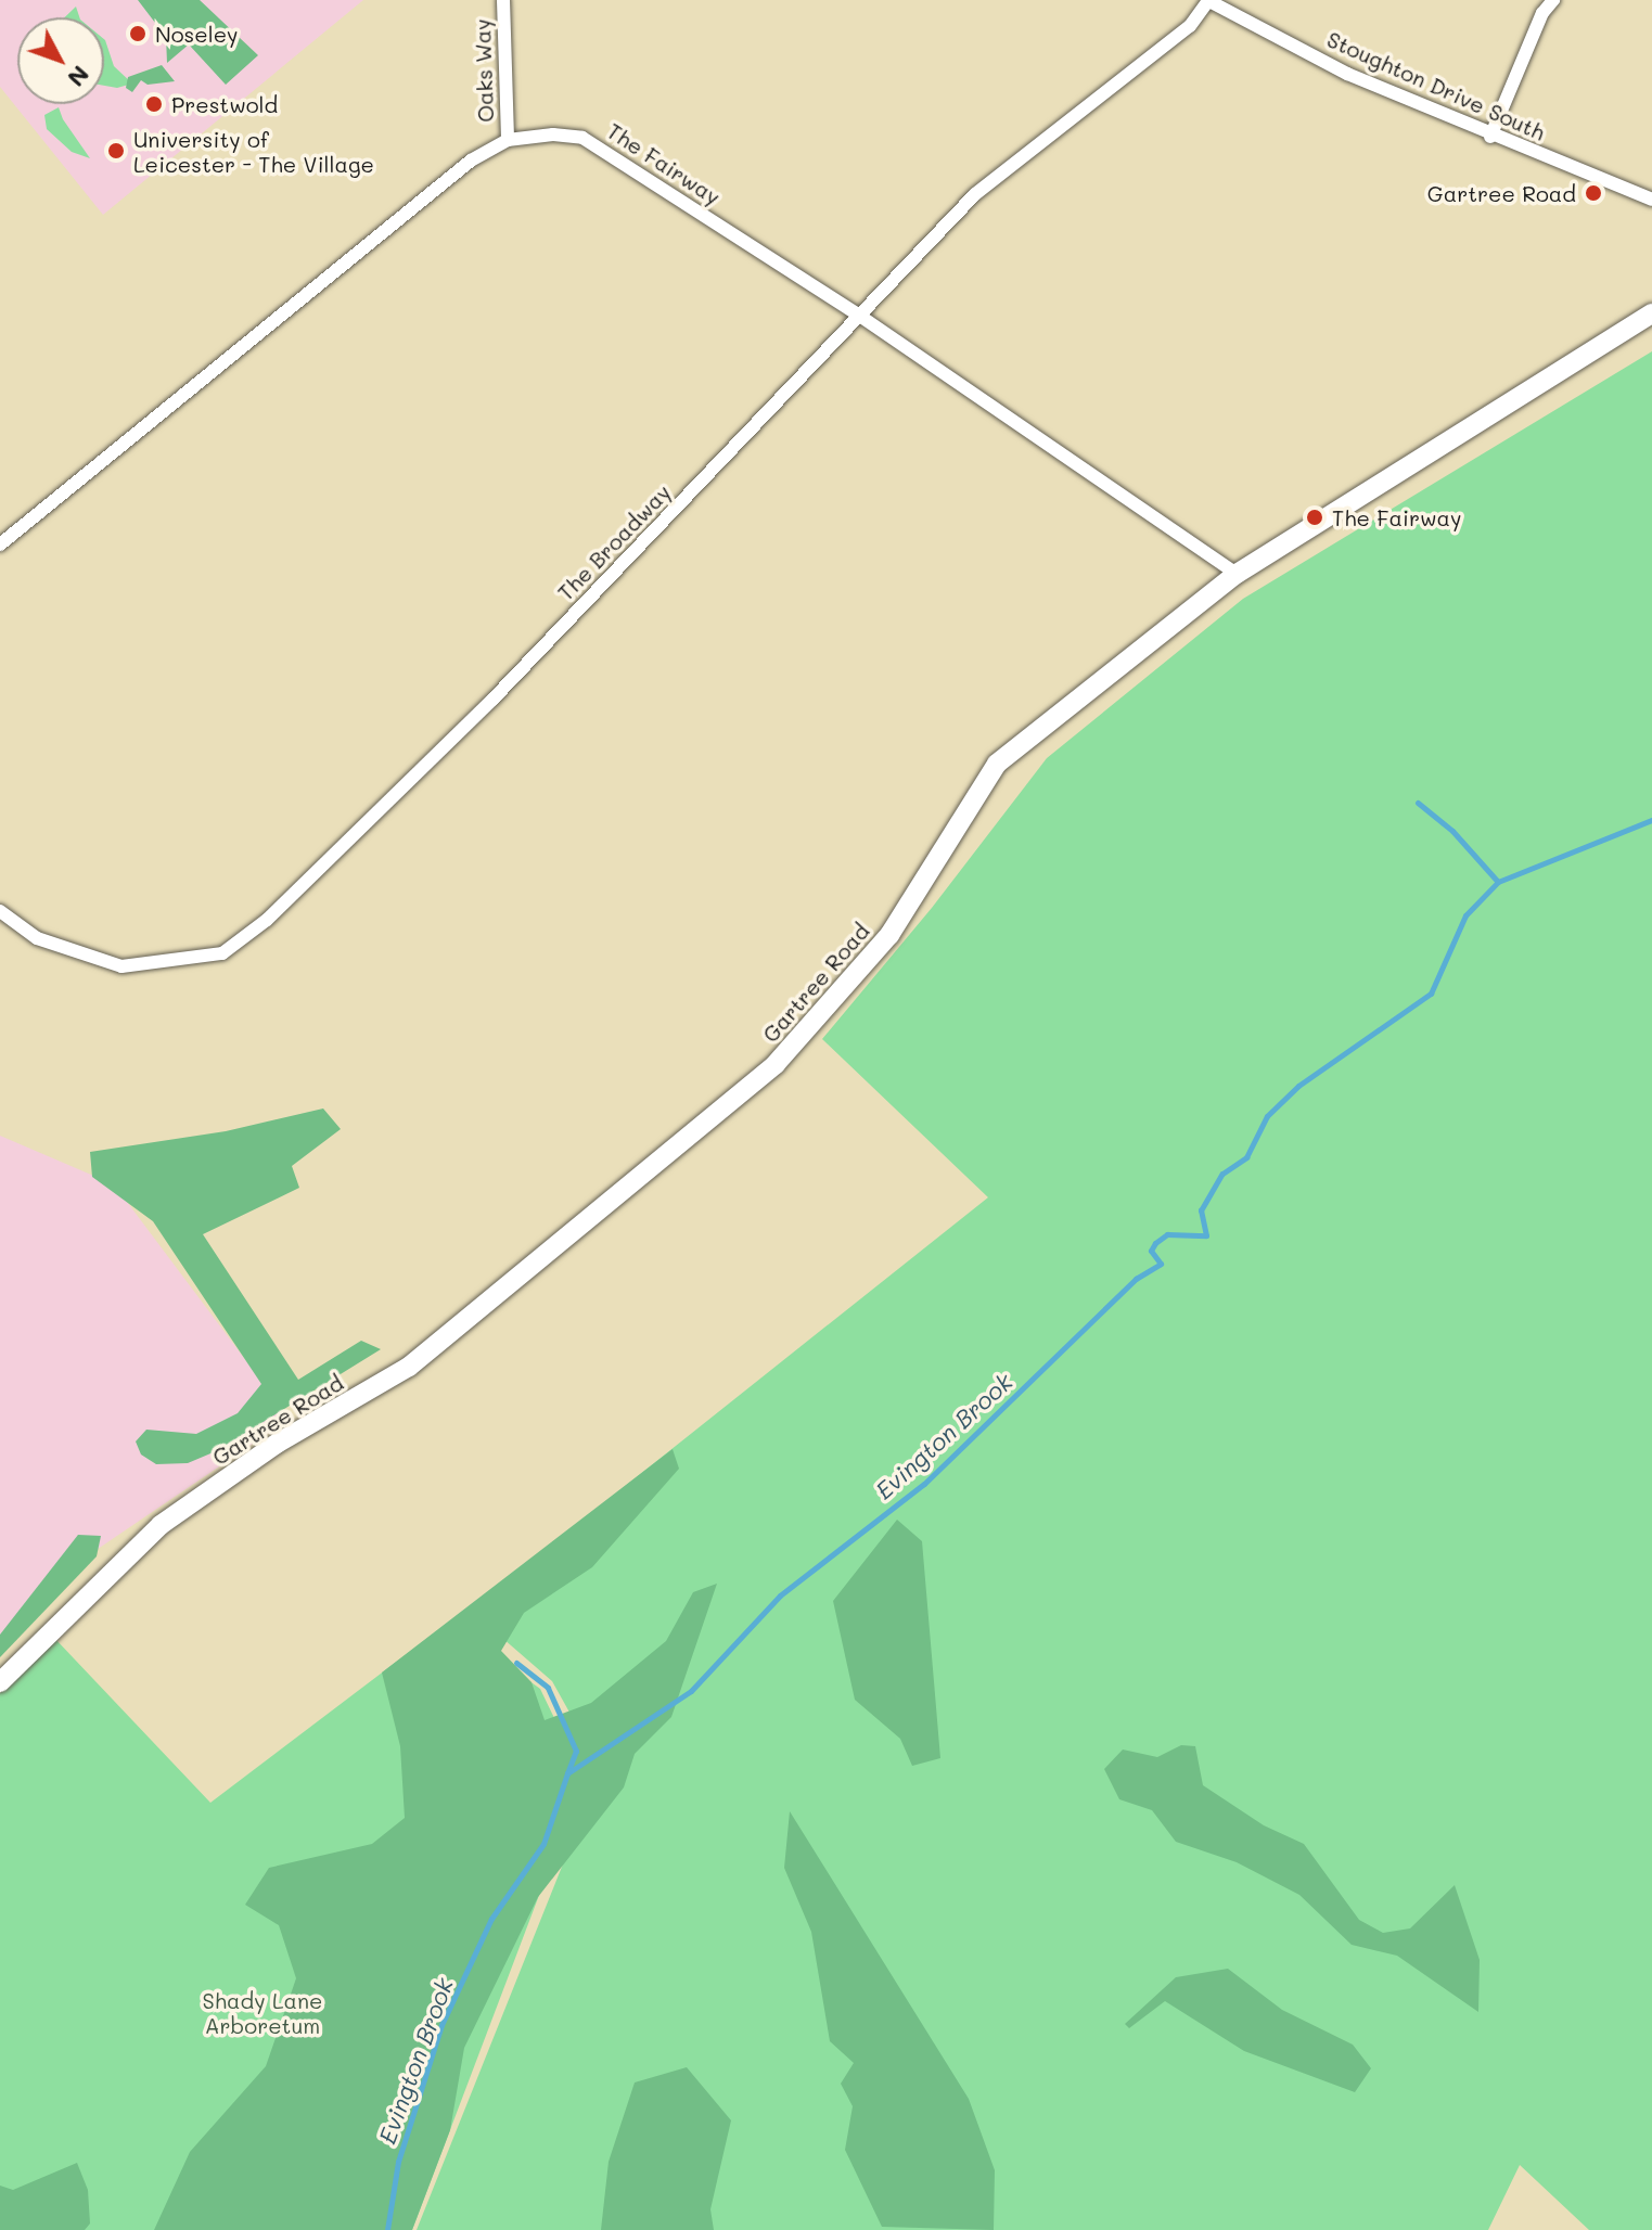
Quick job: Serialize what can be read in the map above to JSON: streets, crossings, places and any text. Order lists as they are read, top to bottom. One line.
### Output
{"streets":{"main road":["Gartree Road"],"street":["Oaks Way","Stoughton Drive South","The Fairway","The Broadway"]},"crossings":[["Oaks Way","The Fairway"],["Stoughton Drive South","The Broadway"],["The Fairway","The Broadway"],["The Fairway","Gartree Road"]],"water":["Evington Brook"],"parks":["Shady Lane Arboretum"],"places":["Noseley","Prestwold","University of Leicester - The Village","Gartree Road","The Fairway"],"north":"bottom right"}
